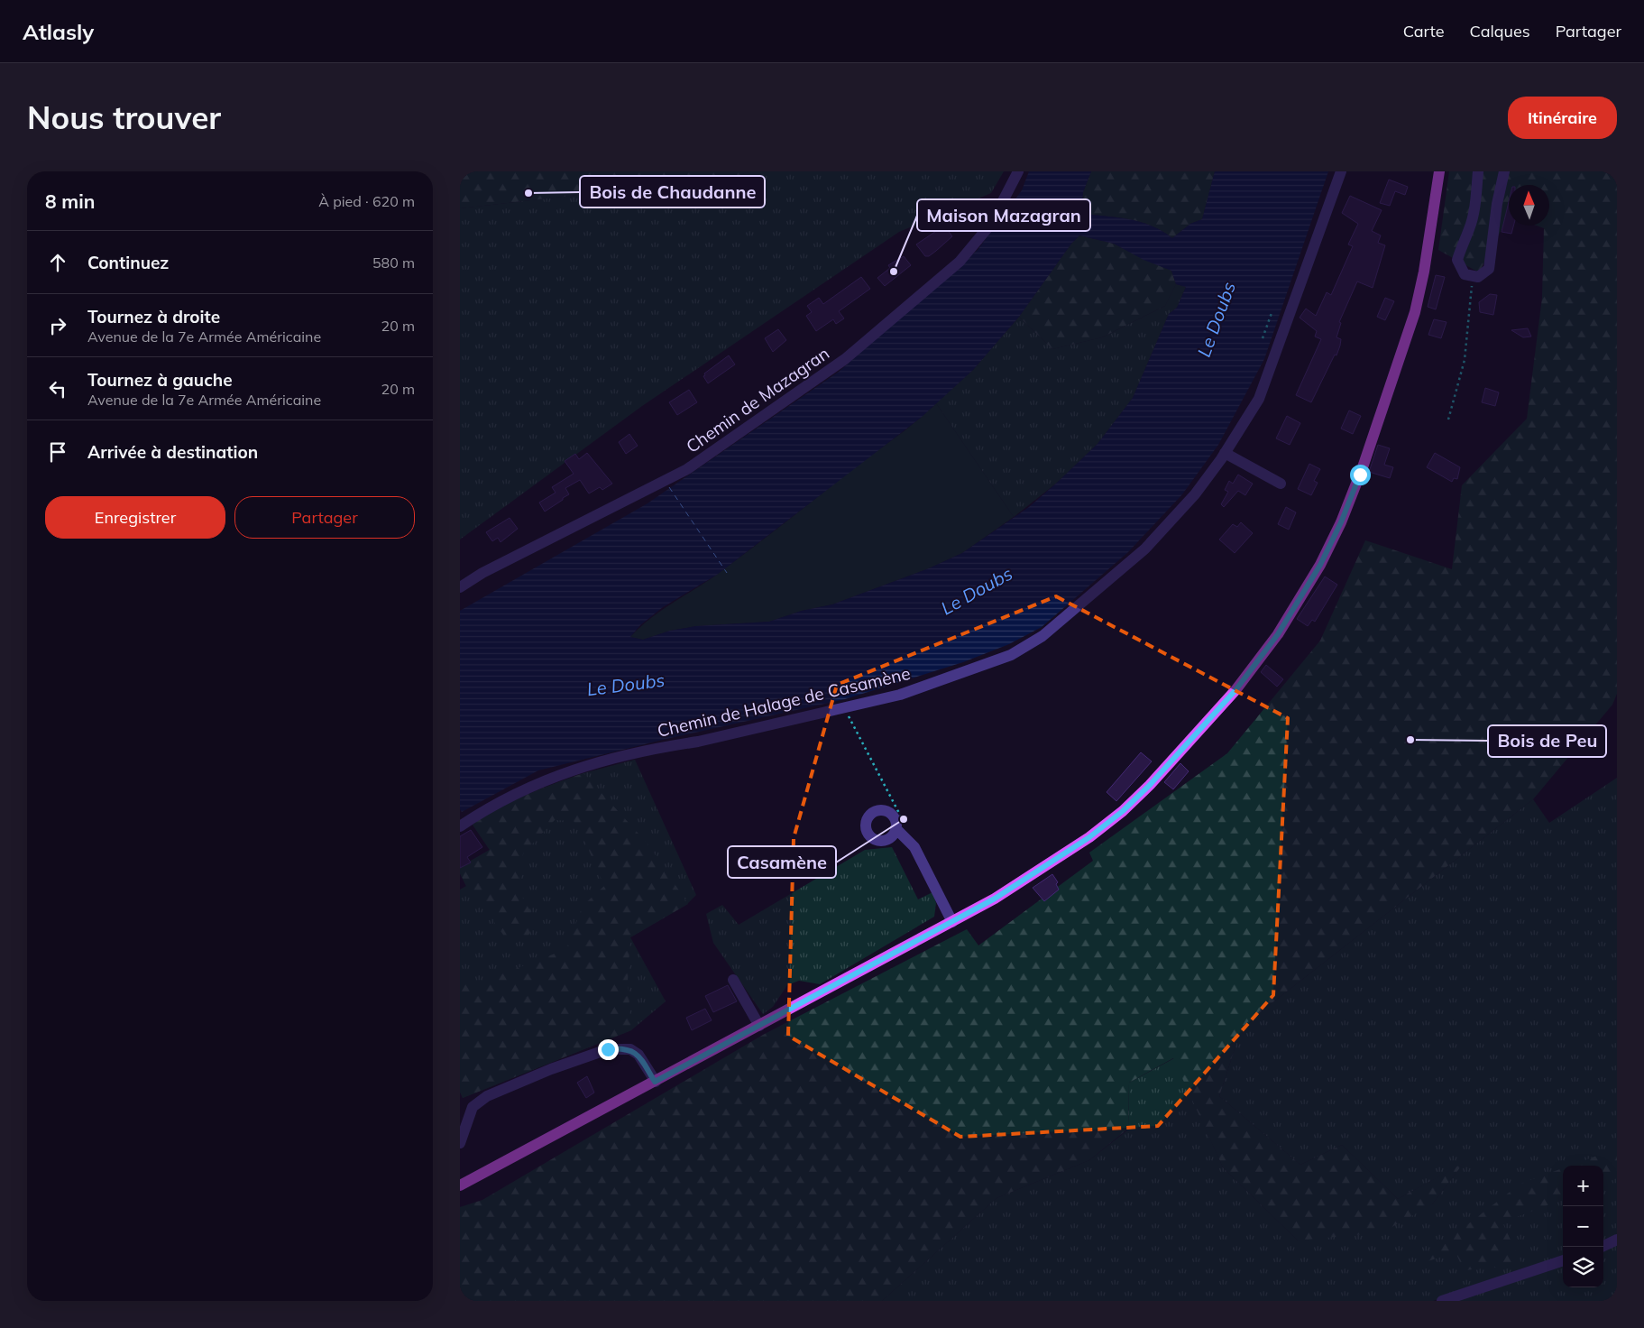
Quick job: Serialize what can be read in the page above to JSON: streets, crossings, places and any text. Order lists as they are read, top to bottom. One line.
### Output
{"streets":{"street":["Chemin de Mazagran","Chemin de Halage de Casamène"]},"water":["Le Doubs"],"places":["Bois de Chaudanne","Maison Mazagran","Bois de Peu","Casamène"],"north":"top","page":{"header":"Atlasly","nav":["Carte","Calques","Partager"],"buttons":["Itinéraire",["Enregistrer","Partager"]],"title":"Nous trouver","heading":["8 min","À pied · 620 m"],"list":[["Continuez","580 m"],["Tournez à droite","Avenue de la 7e Armée Américaine","20 m"],["Tournez à gauche","Avenue de la 7e Armée Américaine","20 m"],"Arrivée à destination"],"map_buttons":["+","−"]}}
